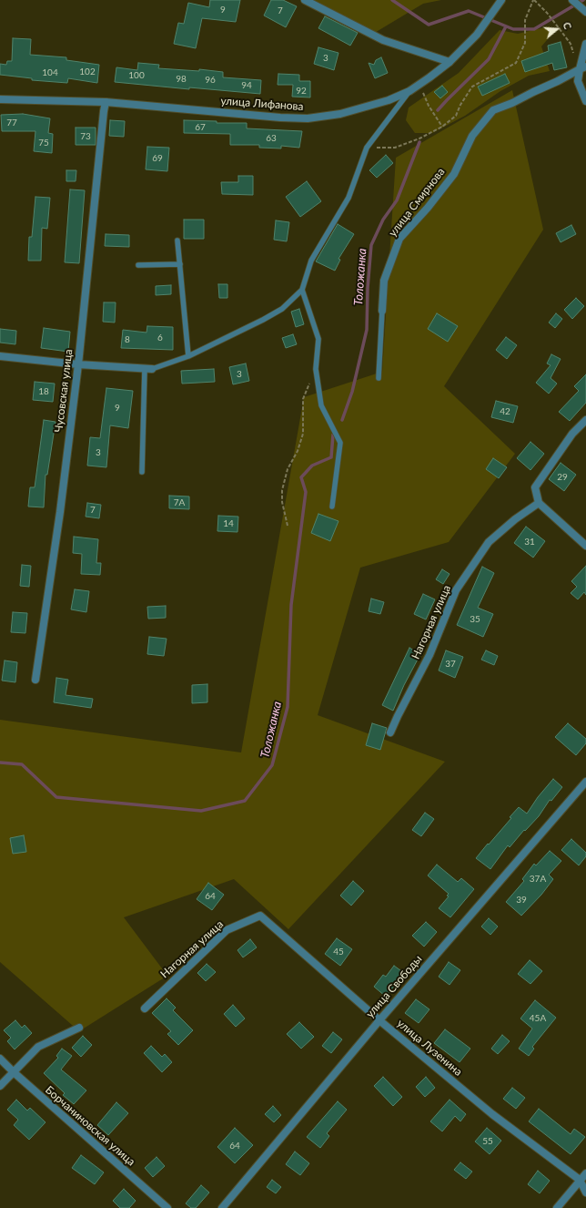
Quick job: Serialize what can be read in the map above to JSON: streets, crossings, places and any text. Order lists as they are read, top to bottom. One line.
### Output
{"streets":{"street":["улица Лифанова","улица Смирнова","Чусовская улица","Нагорная улица","улица Свободы","улица Лузенина","Борчаниновская улица"]},"crossings":[["улица Лифанова","Чусовская улица"],["Нагорная улица","улица Лузенина"],["улица Свободы","улица Лузенина"]],"water":["Толожанка"],"house_numbers":["9","7","3","102","104","100","98","96","94","92","77","67","73","63","75","69","6","8","3","18","9","42","3","29","7А","7","14","31","35","37","37А","64","39","45","45А","55","64"],"north":"right"}
